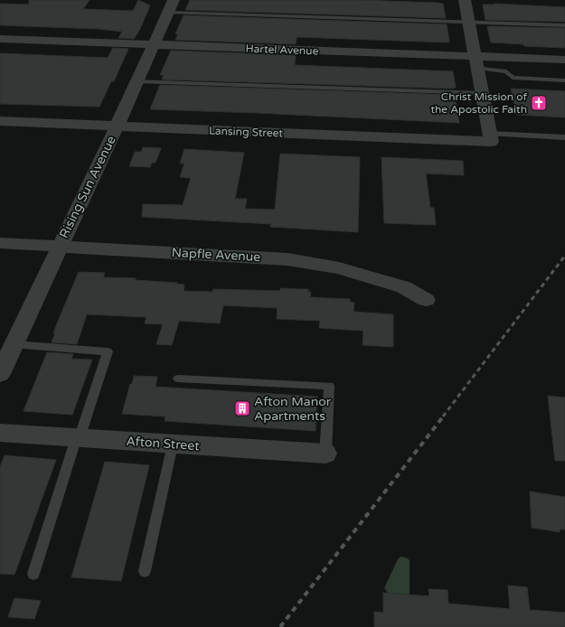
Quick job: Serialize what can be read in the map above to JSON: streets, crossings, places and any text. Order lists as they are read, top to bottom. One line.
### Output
{"streets":{"street":["Hartel Avenue","Lansing Street","Rising Sun Avenue","Napfle Avenue","Afton Street"]},"crossings":[["Hartel Avenue","Rising Sun Avenue"],["Lansing Street","Rising Sun Avenue"],["Rising Sun Avenue","Napfle Avenue"]],"places":{"church":["Christ Mission of the Apostolic Faith"],"building":["Afton Manor Apartments"]}}
